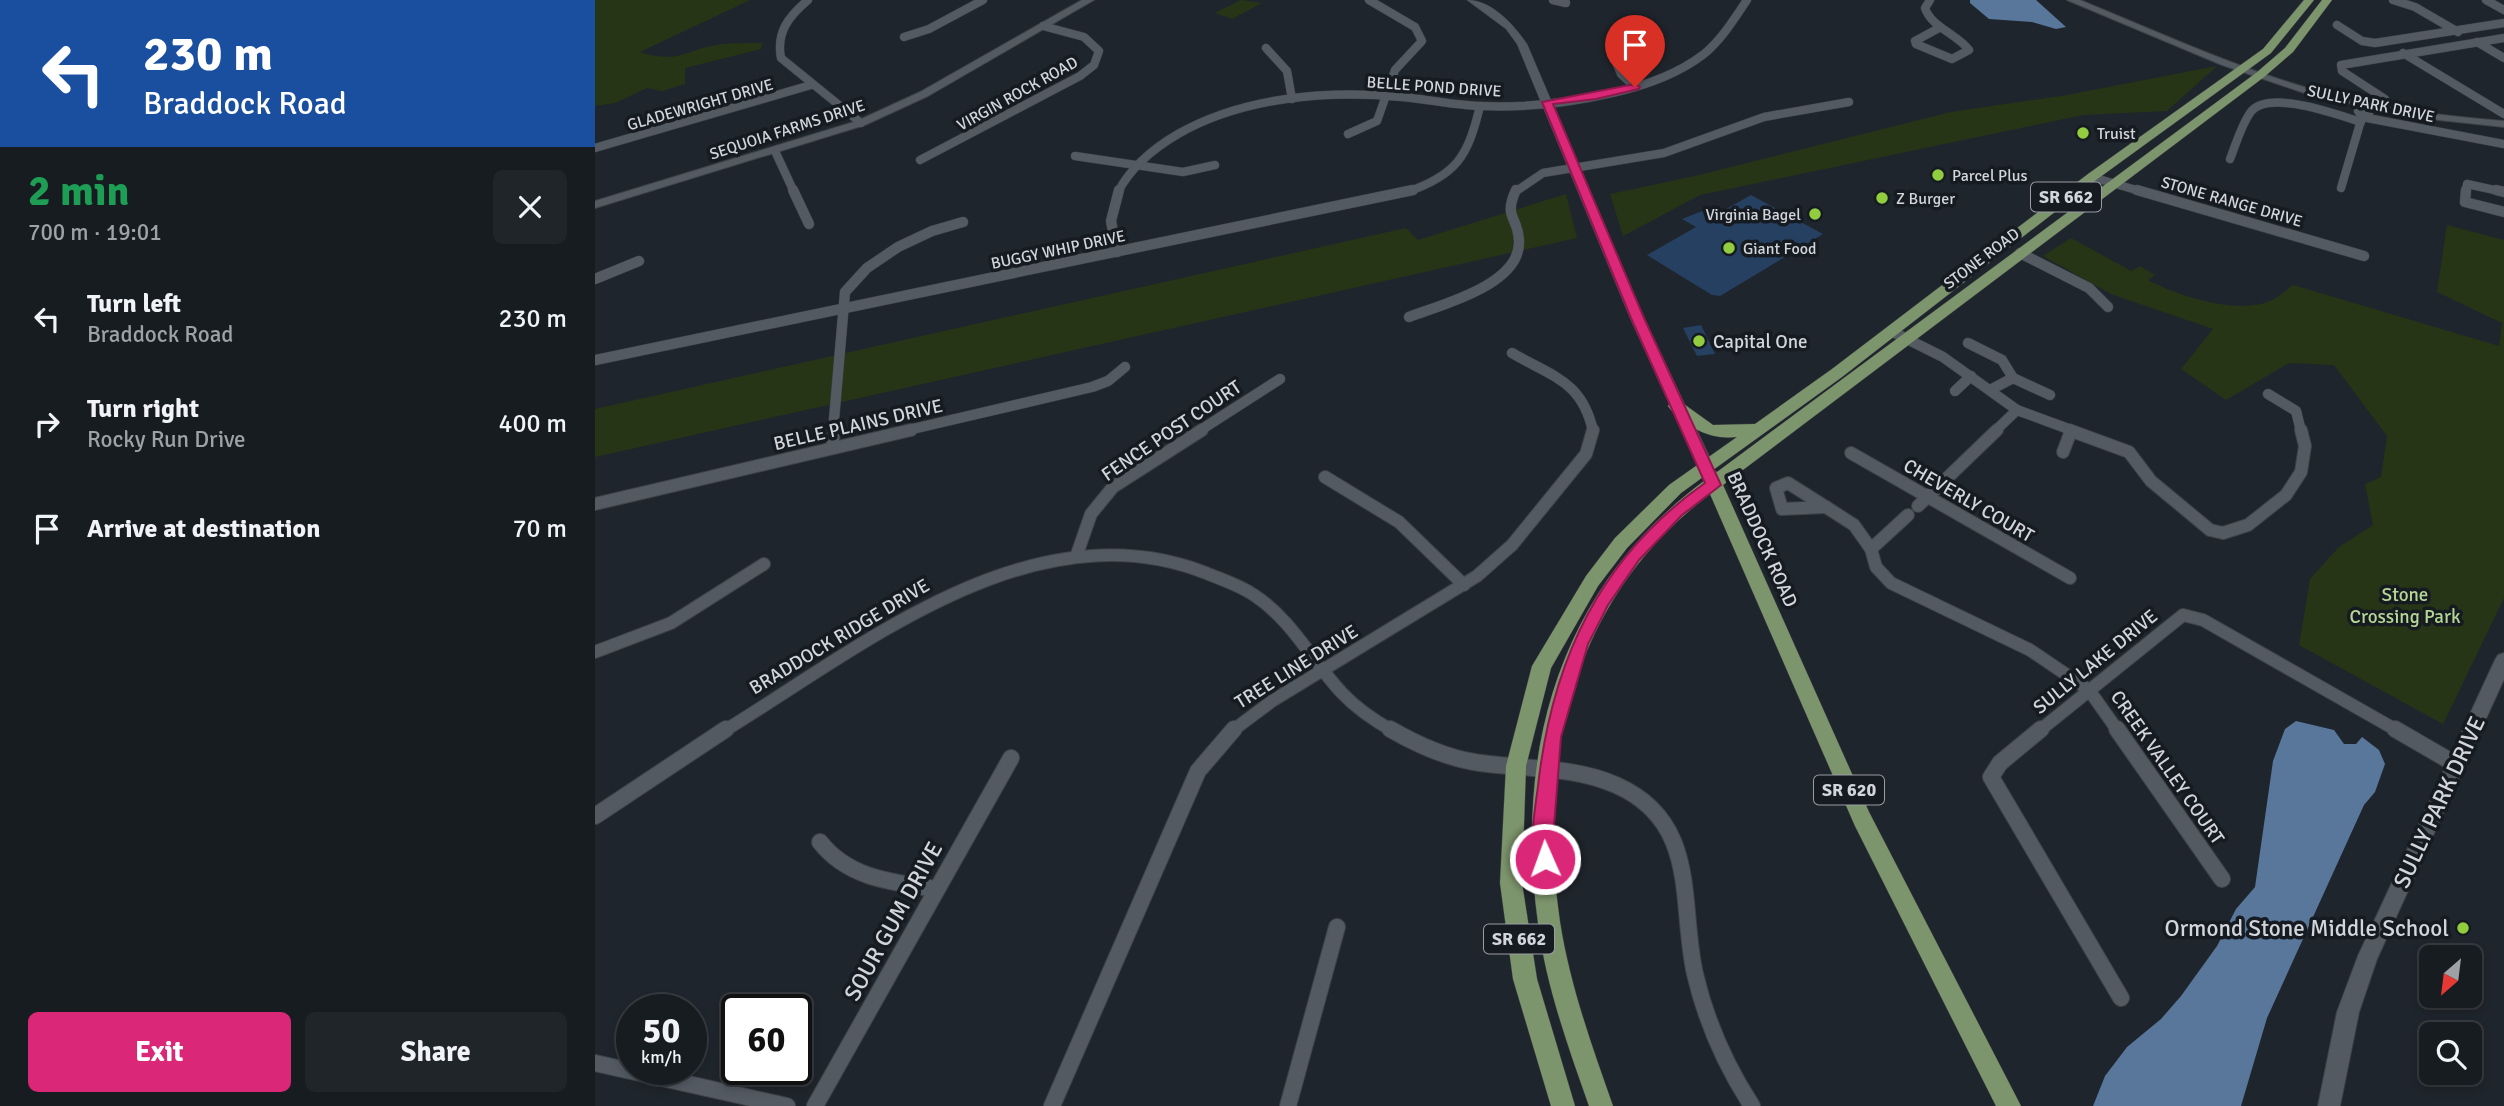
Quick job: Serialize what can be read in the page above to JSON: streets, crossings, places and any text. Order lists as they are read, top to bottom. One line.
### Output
{"streets":{"main road":["SR 662","STONE ROAD","BRADDOCK ROAD","SR 620"],"street":["BELLE POND DRIVE","VIRGIN ROCK ROAD","SULLY PARK DRIVE","GLADEWRIGHT DRIVE","SEQUOIA FARMS DRIVE","STONE RANGE DRIVE","BUGGY WHIP DRIVE","BELLE PLAINS DRIVE","FENCE POST COURT","CHEVERLY COURT","BRADDOCK RIDGE DRIVE","SULLY LAKE DRIVE","TREE LINE DRIVE","CREEK VALLEY COURT","SOUR GUM DRIVE"]},"crossings":[["BELLE POND DRIVE","BUGGY WHIP DRIVE"],["BELLE POND DRIVE","BRADDOCK ROAD"],["VIRGIN ROCK ROAD","SEQUOIA FARMS DRIVE"],["SULLY PARK DRIVE","STONE ROAD"],["SULLY PARK DRIVE","SULLY LAKE DRIVE"],["SR 662","STONE ROAD"],["SR 662","BRADDOCK ROAD"],["SR 662","BRADDOCK RIDGE DRIVE"],["STONE RANGE DRIVE","STONE ROAD"],["STONE ROAD","BRADDOCK ROAD"],["FENCE POST COURT","BRADDOCK RIDGE DRIVE"],["BRADDOCK RIDGE DRIVE","TREE LINE DRIVE"],["SULLY LAKE DRIVE","CREEK VALLEY COURT"]],"parks":["Stone Crossing Park"],"places":["Truist","Parcel Plus","Z Burger","Virginia Bagel","Giant Food","Capital One","Ormond Stone Middle School"],"north":"bottom left","page":{"turn":["230 m","Braddock Road"],"heading":["2 min","700 m · 19:01"],"list":[{"name":"Turn left","note":"Braddock Road","value":"230 m"},{"name":"Turn right","note":"Rocky Run Drive","value":"400 m"},{"name":"Arrive at destination","value":"70 m"}],"speed":"50 km/h","limit":"60","buttons":["Exit","Share"]}}
